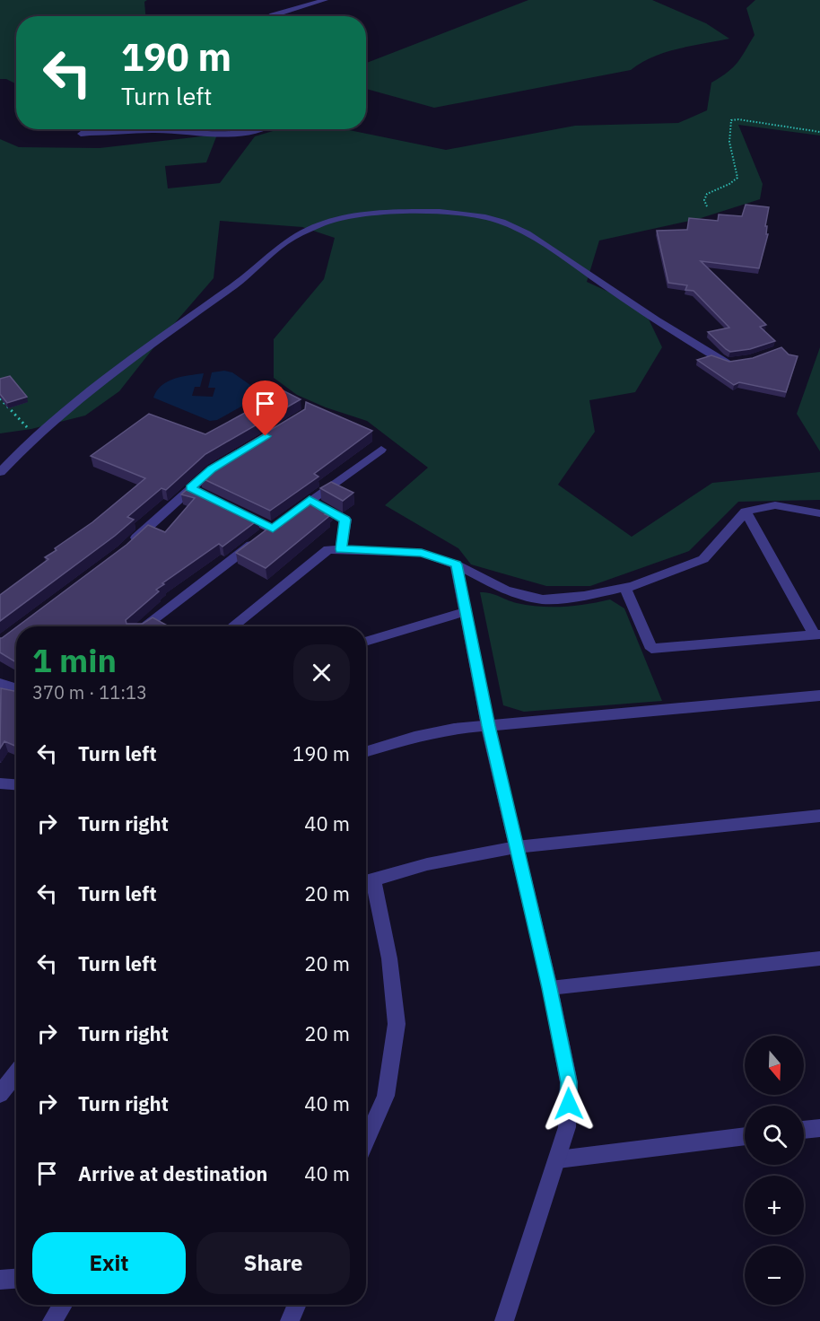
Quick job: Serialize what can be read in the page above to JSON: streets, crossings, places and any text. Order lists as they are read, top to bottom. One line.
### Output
{"north":"bottom","page":{"turn":["190 m","Turn left"],"heading":["1 min","370 m · 11:13"],"list":[{"name":"Turn left","value":"190 m"},{"name":"Turn right","value":"40 m"},{"name":"Turn left","value":"20 m"},{"name":"Turn left","value":"20 m"},{"name":"Turn right","value":"20 m"},{"name":"Turn right","value":"40 m"},{"name":"Arrive at destination","value":"40 m"}],"map_buttons":["+","−"],"buttons":["Exit","Share"]}}
